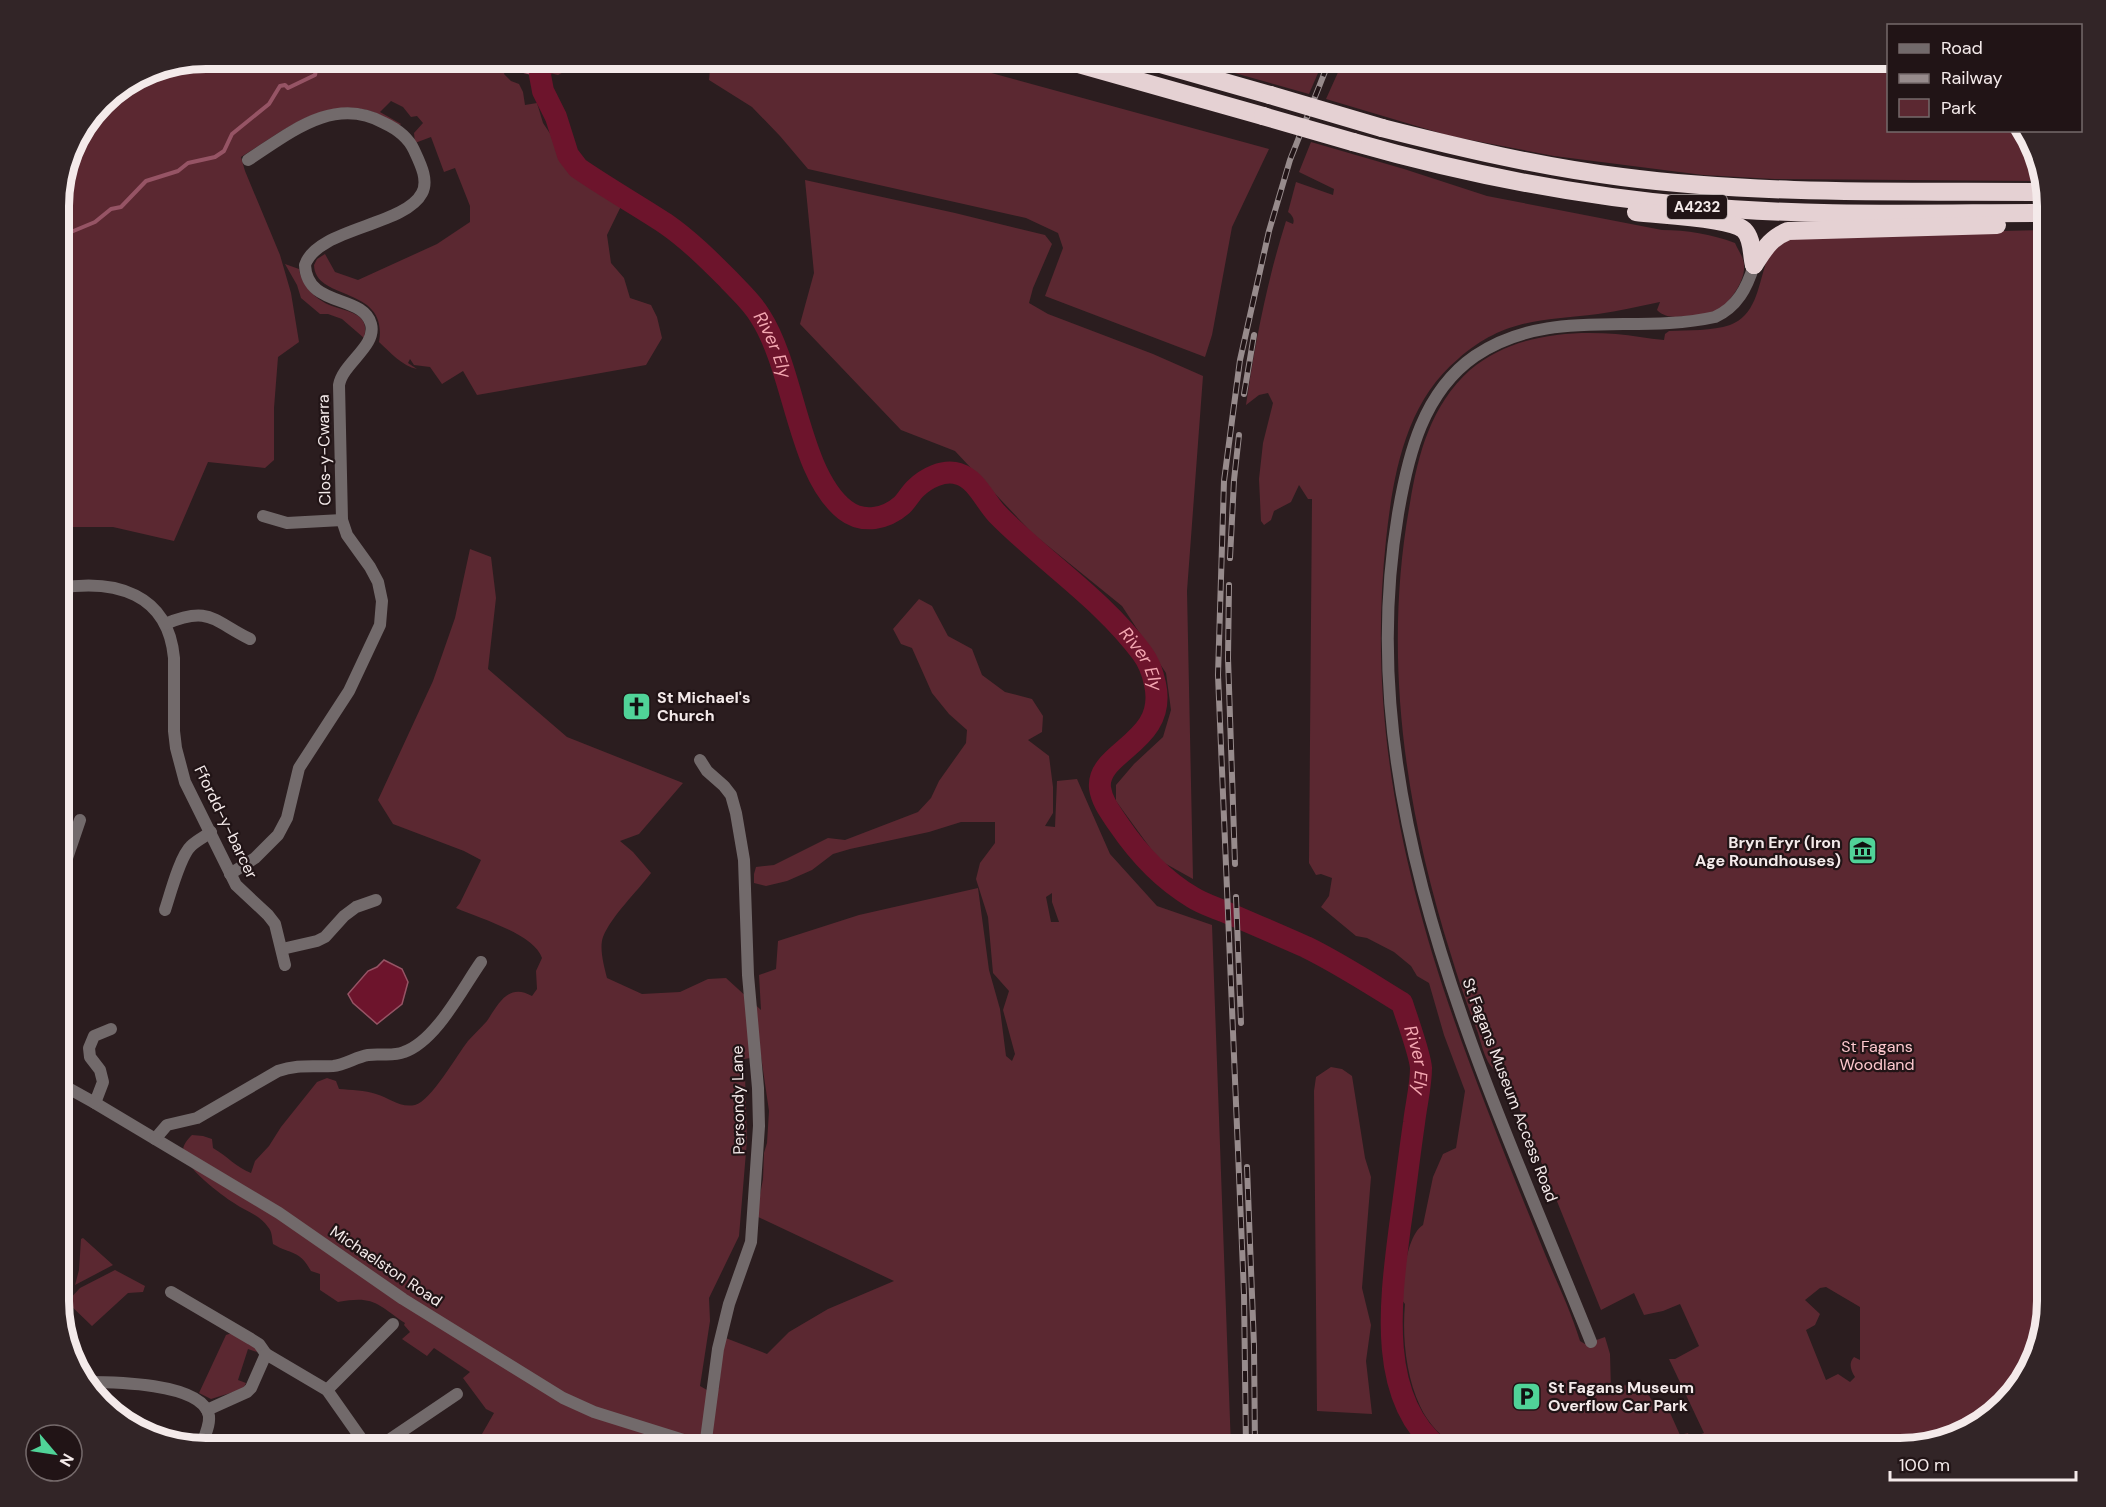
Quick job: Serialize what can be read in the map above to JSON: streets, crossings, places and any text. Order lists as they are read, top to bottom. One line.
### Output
{"streets":{"highway":["A4232"],"street":["Clos-y-Cwarra","Ffordd-y-barcer","St Fagans Museum Access Road","Persondy Lane","Michaelston Road"]},"crossings":[["Clos-y-Cwarra","Ffordd-y-barcer"]],"water":["River Ely"],"parks":["St Fagans Woodland"],"places":{"church":["St Michael's Church"],"museum":["Bryn Eryr (Iron Age Roundhouses)"],"parking":["St Fagans Museum Overflow Car Park"]},"legend":["Road","Railway","Park"],"scale_bar":"100 m","north":"bottom right"}
